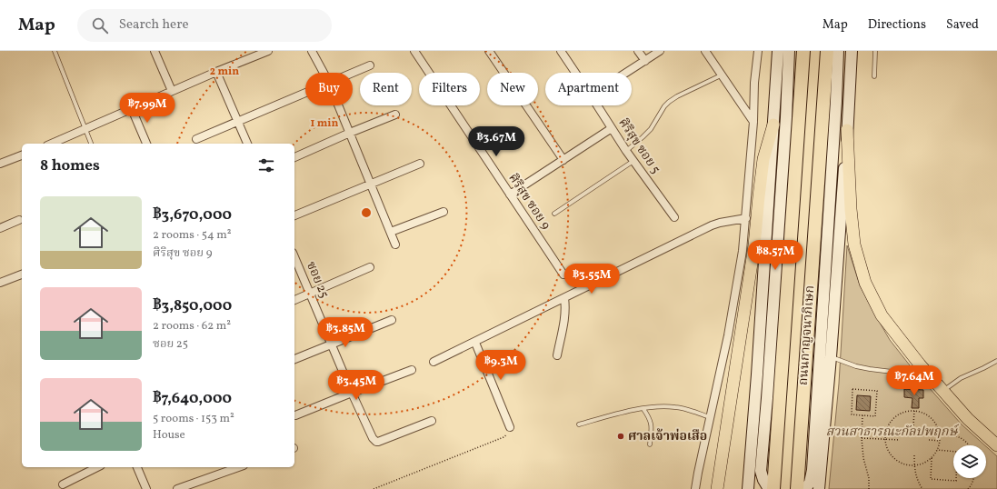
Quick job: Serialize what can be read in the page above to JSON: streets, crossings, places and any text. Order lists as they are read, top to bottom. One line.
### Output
{"streets":{"highway":["ถนนกาญจนาภิเษก"],"street":["ศิริสุข ซอย 5","ศิริสุข ซอย 9","ซอย 25"]},"parks":["สวนสาธารณะกัลปพฤกษ์"],"places":["ศาลเจ้าพ่อเสือ"],"page":{"header":"Map","search":"Search here","nav":["Map","Directions","Saved"],"chip":["Buy","Rent","Filters","New","Apartment"],"price":["฿7.99M","฿3.67M","฿8.57M","฿3.55M","฿3.85M","฿9.3M","฿7.64M","฿3.45M"],"heading":"8 homes","list":[{"name":"฿3,670,000","note":"2 rooms · 54 m² · ศิริสุข ซอย 9"},{"name":"฿3,850,000","note":"2 rooms · 62 m² · ซอย 25"},{"name":"฿7,640,000","note":"5 rooms · 153 m² · House"}]},"rings":["2 min","1 min"]}
